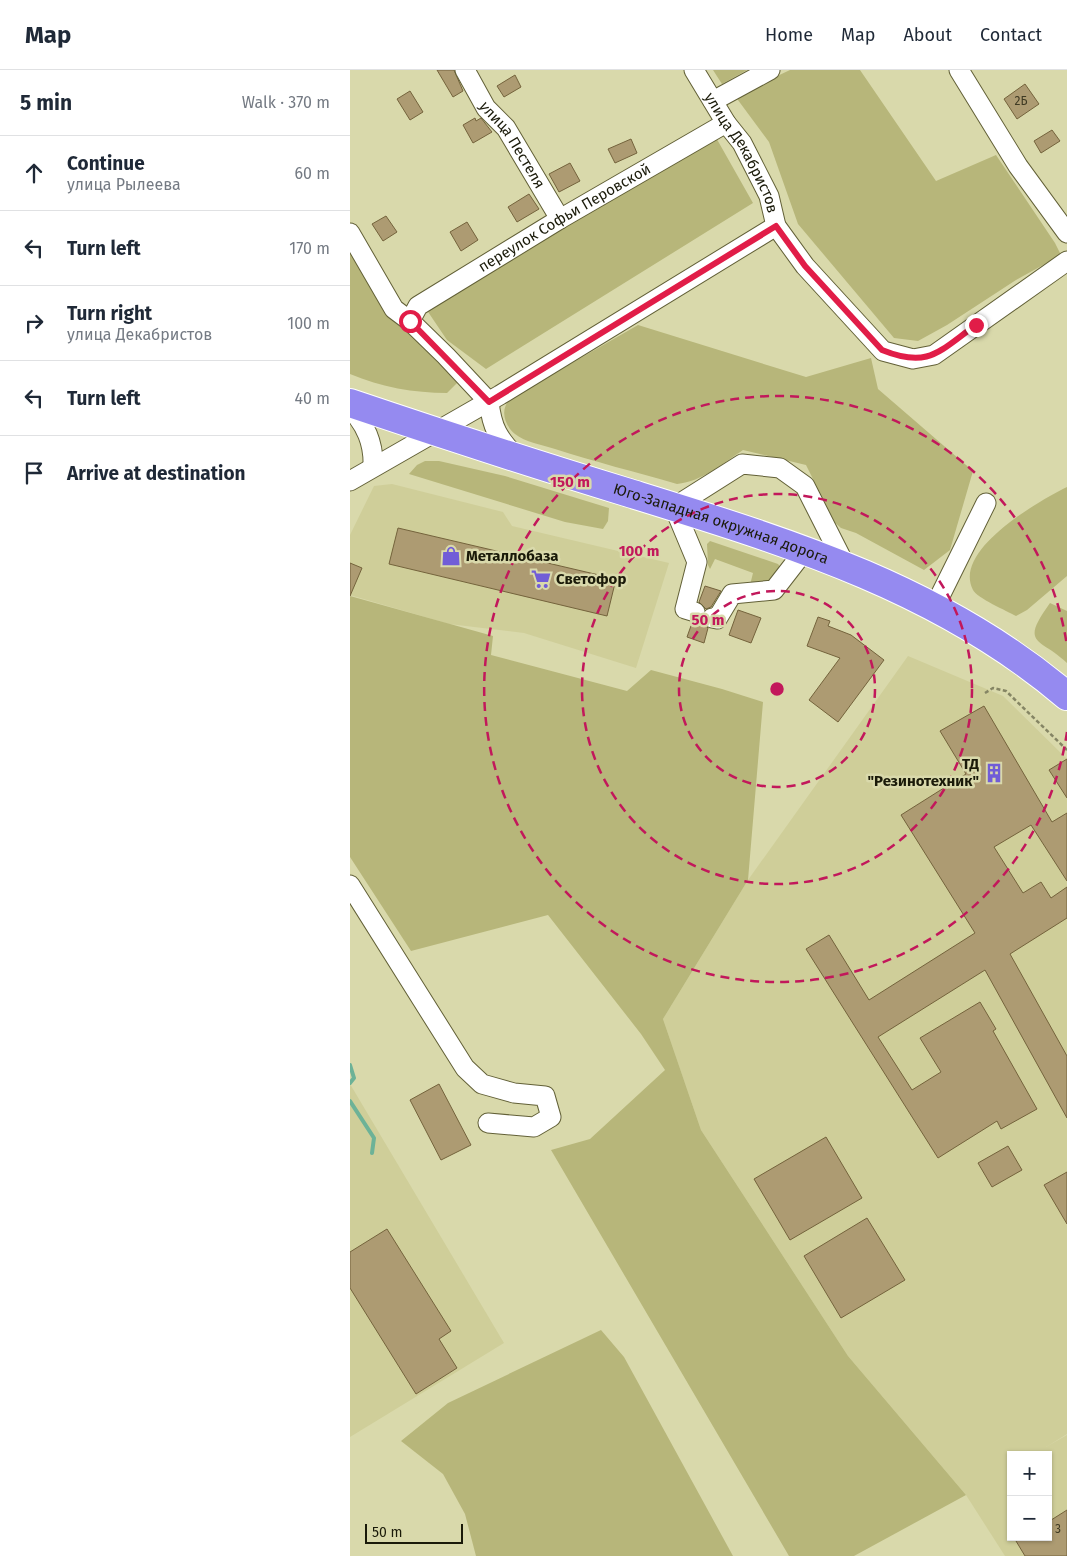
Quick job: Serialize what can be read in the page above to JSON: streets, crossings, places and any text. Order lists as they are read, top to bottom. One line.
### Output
{"streets":{"highway":["Юго-Западная окружная дорога"],"street":["улица Пестеля","улица Декабристов","переулок Софьи Перовской"]},"crossings":[["улица Пестеля","переулок Софьи Перовской"],["улица Декабристов","переулок Софьи Перовской"]],"places":{"shop":["Металлобаза"],"supermarket":["Светофор"],"building":["ТД \"Резинотехник\""]},"house_numbers":["2Б","3"],"scale_bar":"50 m","page":{"header":"Map","nav":["Home","Map","About","Contact"],"heading":["5 min","Walk · 370 m"],"list":[["Continue","улица Рылеева","60 m"],["Turn left","170 m"],["Turn right","улица Декабристов","100 m"],["Turn left","40 m"],"Arrive at destination"],"map_buttons":["+","−"],"scale":"50 m"},"rings":["150 m","100 m","50 m"]}
